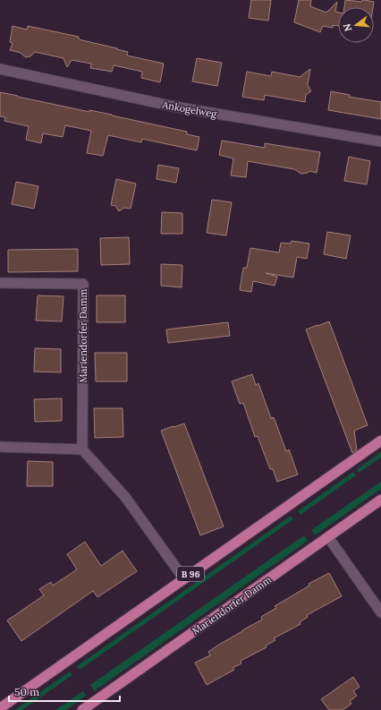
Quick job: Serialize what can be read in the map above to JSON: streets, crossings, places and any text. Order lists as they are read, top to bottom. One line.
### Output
{"streets":{"main road":["Mariendorfer Damm","B 96"],"street":["Ankogelweg"]},"scale_bar":"50 m","north":"left"}
